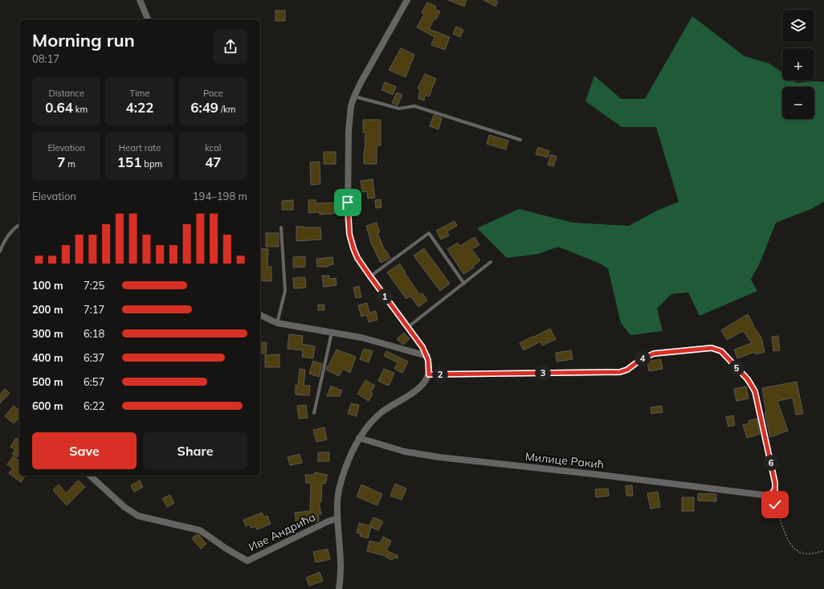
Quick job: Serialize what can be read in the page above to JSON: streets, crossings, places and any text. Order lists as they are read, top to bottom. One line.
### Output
{"streets":{"street":["Милице Ракић","Иве Андрића"]},"page":{"map_buttons":["+","−"],"heading":["Morning run","08:17"],"stats":[["Distance","0.64 km"],["Time","4:22"],["Pace","6:49 /km"],["Elevation","7 m"],["Heart rate","151 bpm"],["kcal","47"]],"chart":["Elevation","194–198 m"],"list":[{"name":"100 m","note":"7:25"},{"name":"200 m","note":"7:17"},{"name":"300 m","note":"6:18"},{"name":"400 m","note":"6:37"},{"name":"500 m","note":"6:57"},{"name":"600 m","note":"6:22"}],"pins":["1","4","5","3","2","6"],"buttons":["Save","Share"]}}
